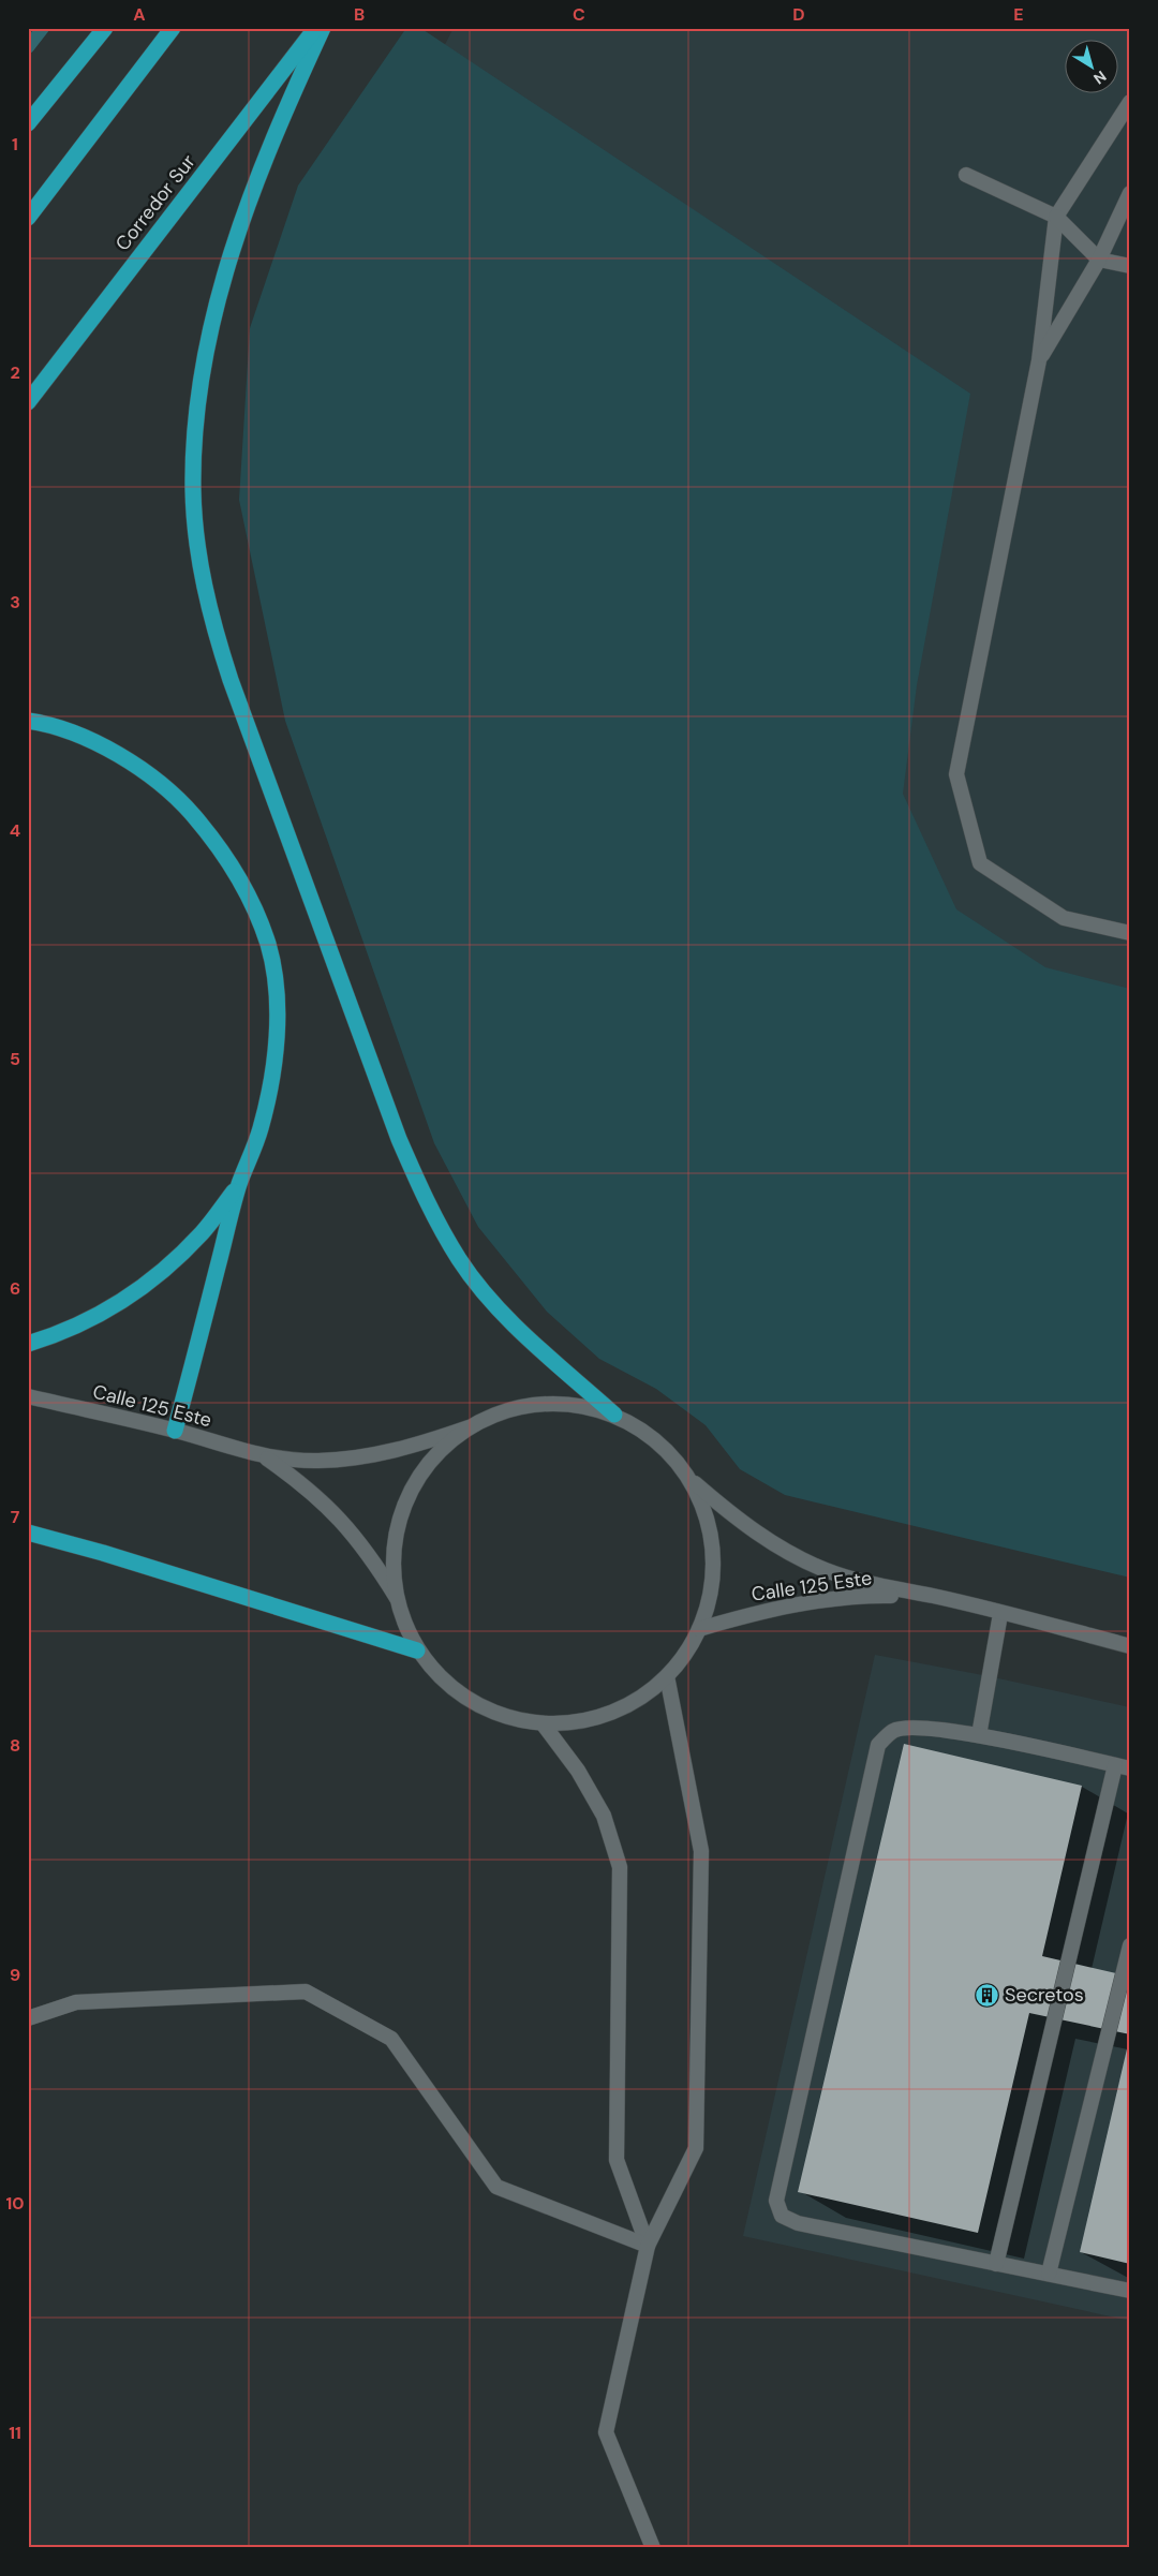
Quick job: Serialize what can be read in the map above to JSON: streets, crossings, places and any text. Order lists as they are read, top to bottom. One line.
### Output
{"streets":{"highway":["Corredor Sur"],"street":["Calle 125 Este"]},"places":{"building":["Secretos"]},"north":"bottom right","grid":{"columns":["A","B","C","D","E"],"rows":["1","2","3","4","5","6","7","8","9","10","11"]}}
